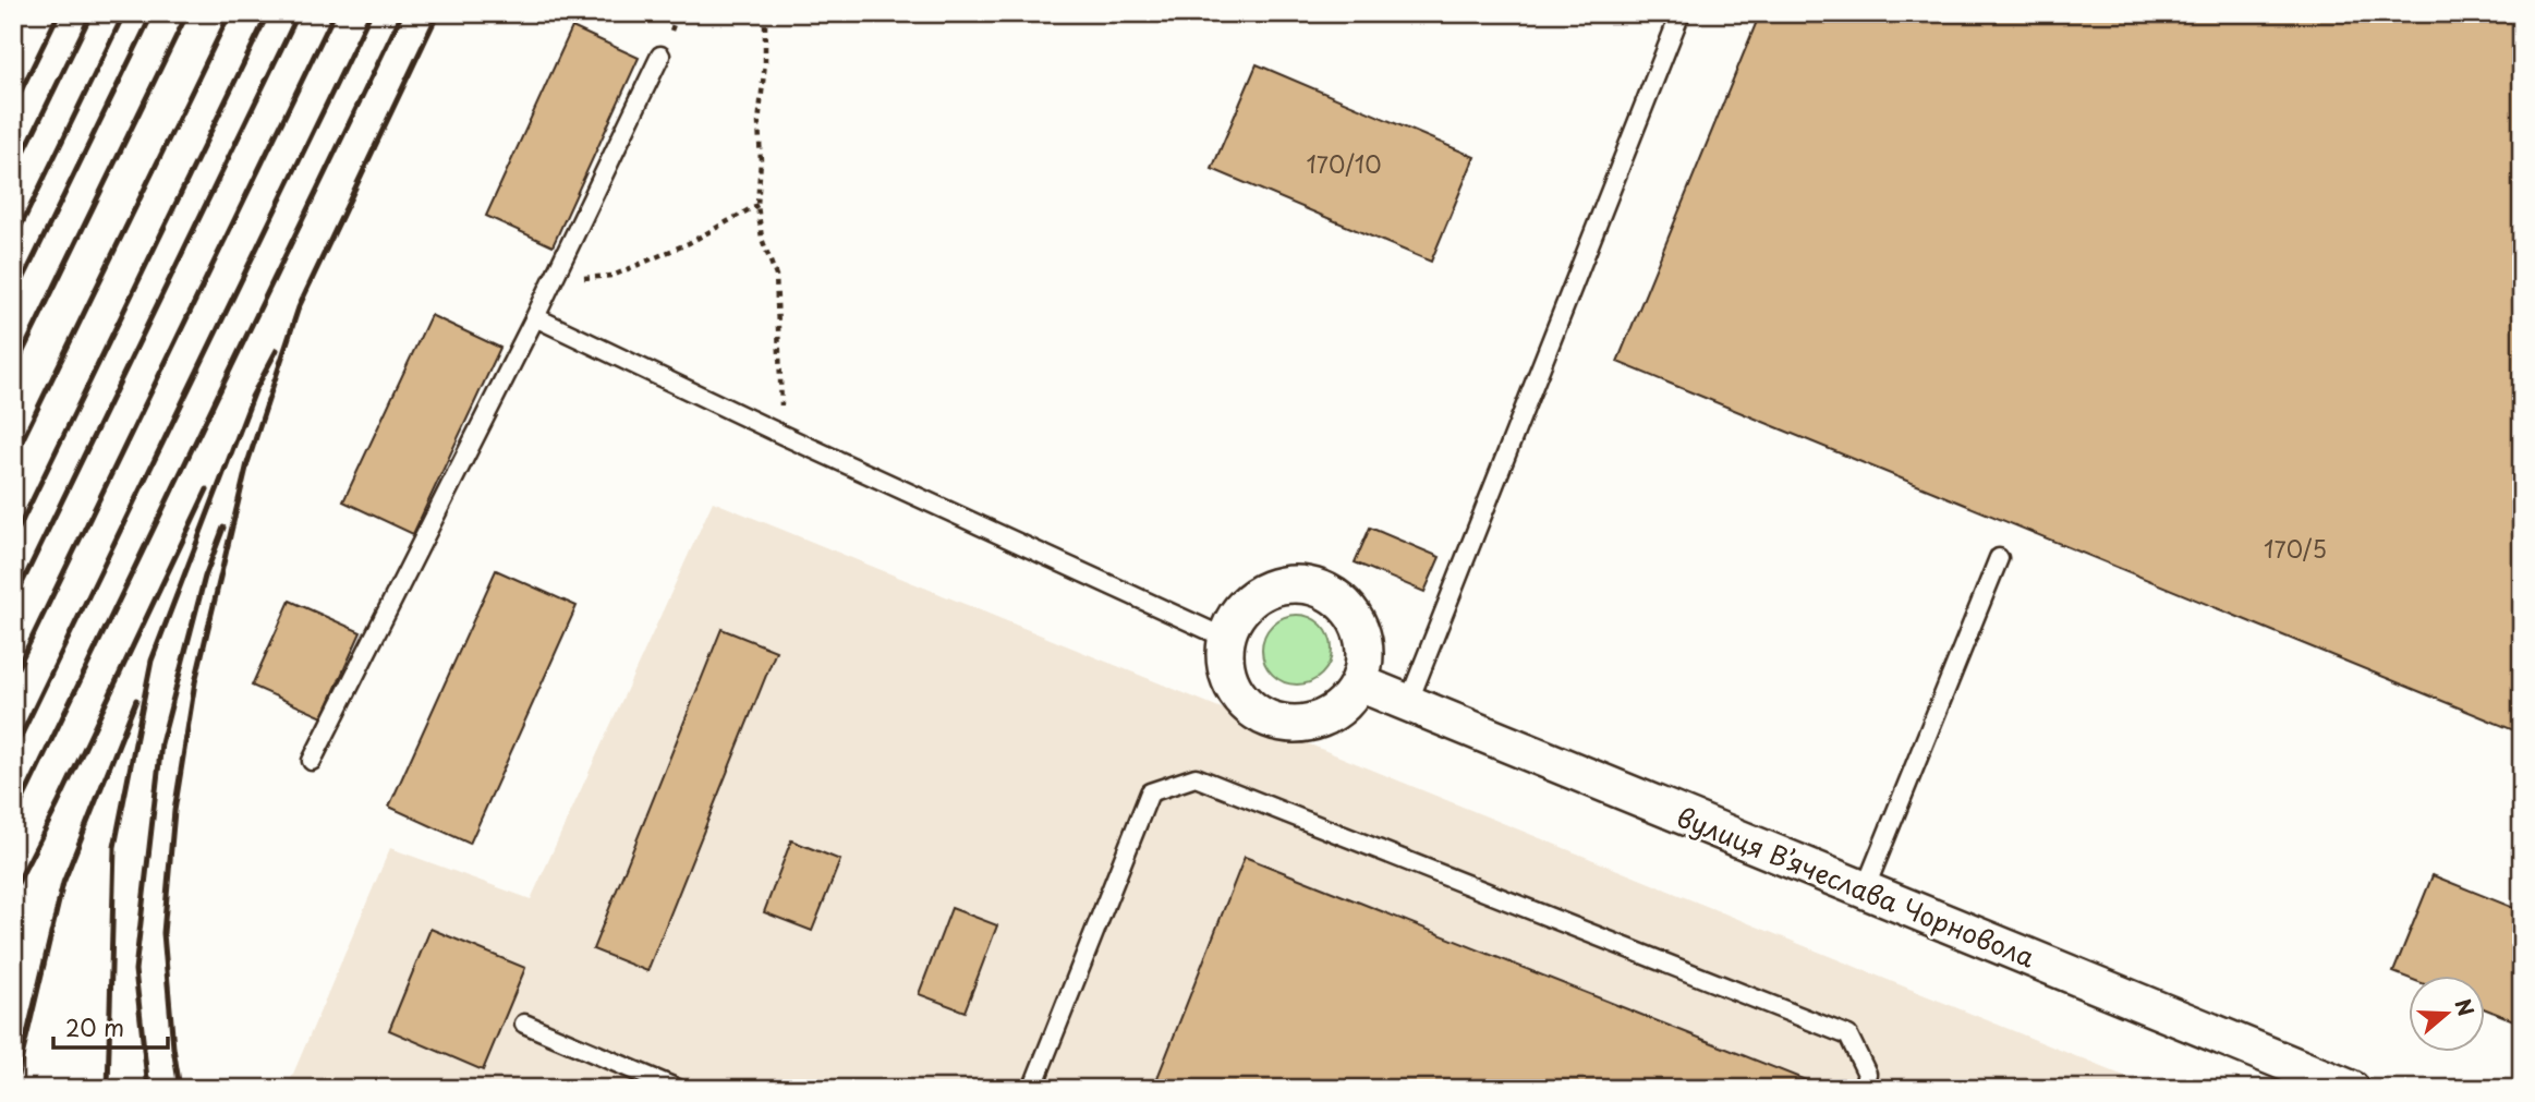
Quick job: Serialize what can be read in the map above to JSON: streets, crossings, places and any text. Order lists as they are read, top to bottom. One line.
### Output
{"streets":{"street":["вулиця Вʼячеслава Чорновола"]},"house_numbers":["170/10","170/5"],"scale_bar":"20 m","north":"right"}
